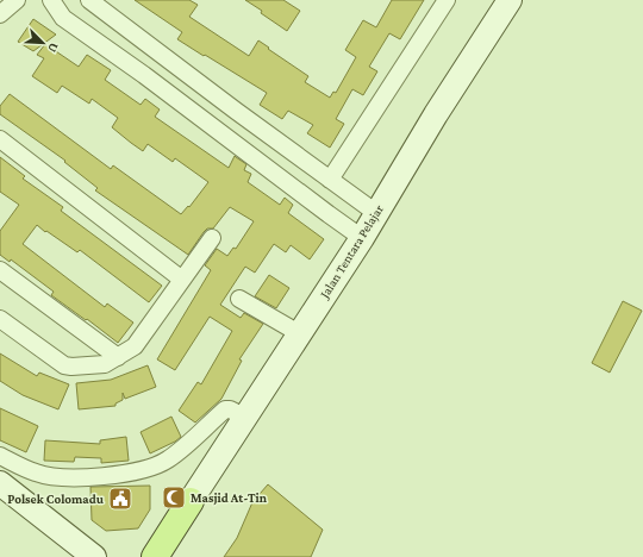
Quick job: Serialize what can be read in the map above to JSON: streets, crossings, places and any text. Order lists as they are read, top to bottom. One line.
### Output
{"streets":{"main road":["Jalan Tentara Pelajar"]},"places":{"mosque":["Masjid At-Tin"],"public building":["Polsek Colomadu"]},"north":"bottom right"}
